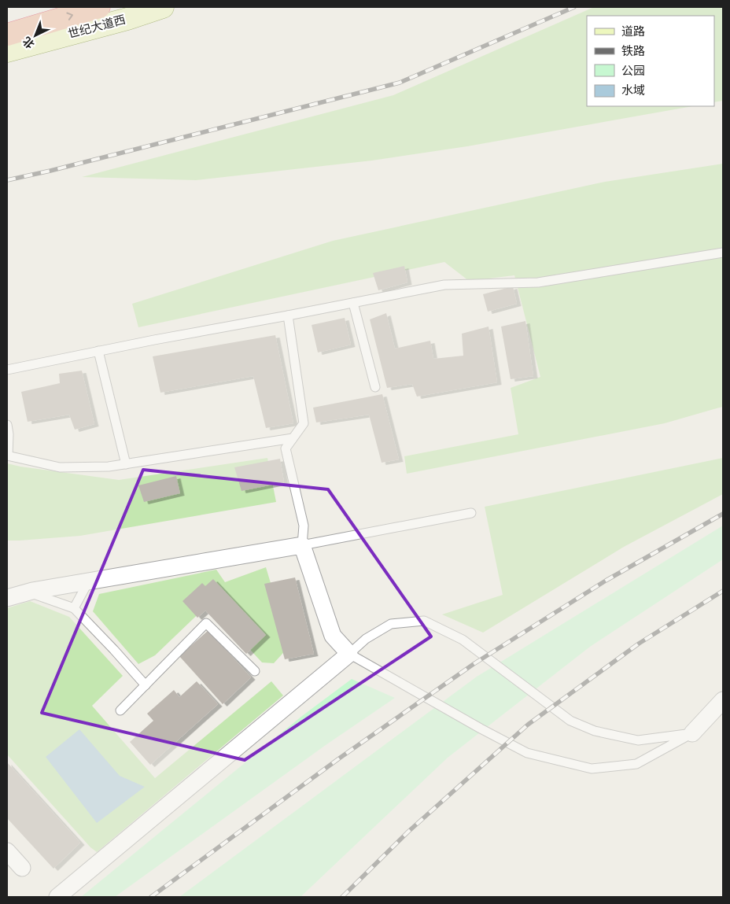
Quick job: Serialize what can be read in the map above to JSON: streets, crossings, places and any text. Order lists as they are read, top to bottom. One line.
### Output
{"streets":{"main road":["世纪大道西"]},"legend":["道路","铁路","公园","水域"],"north":"bottom left"}
